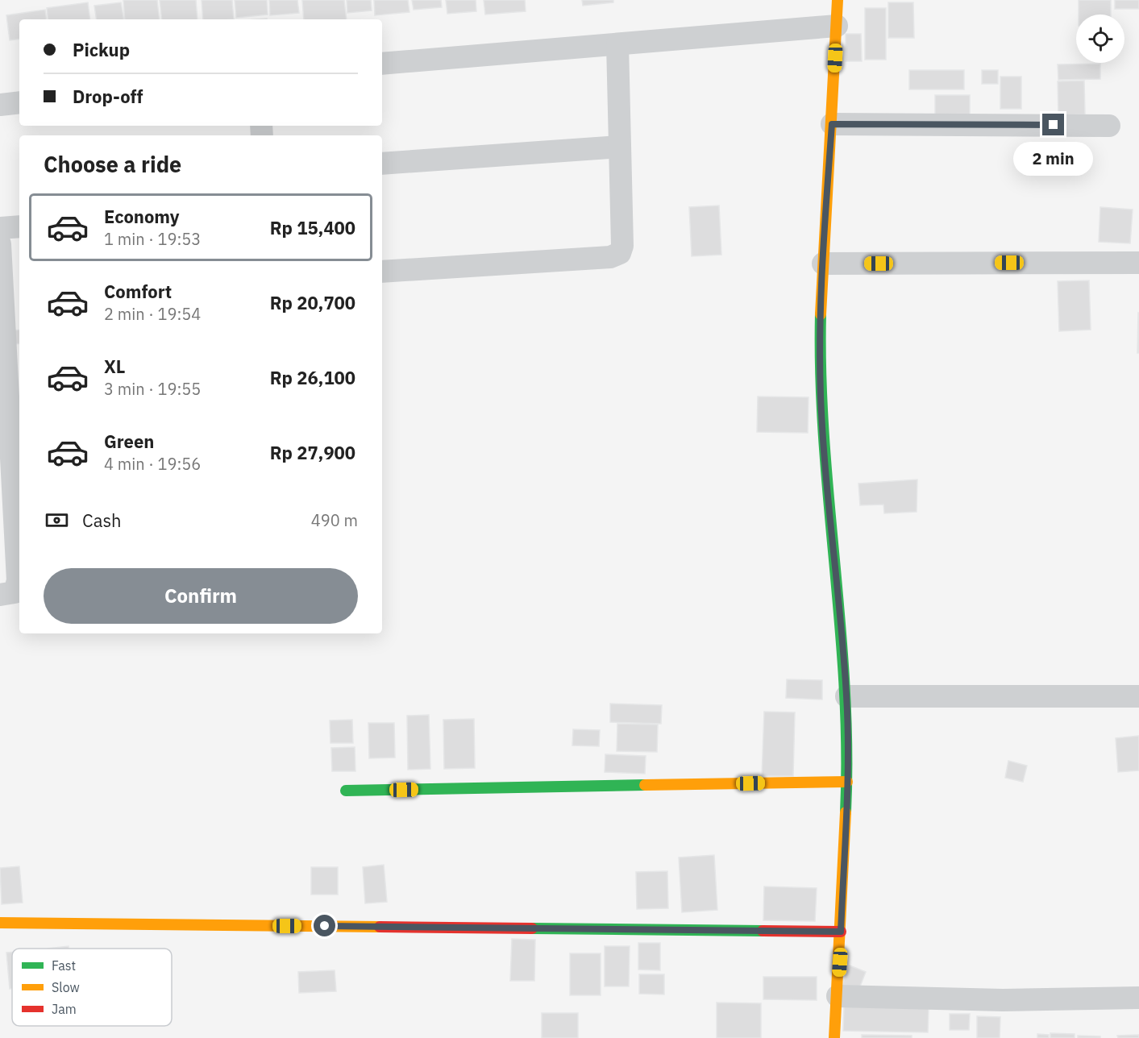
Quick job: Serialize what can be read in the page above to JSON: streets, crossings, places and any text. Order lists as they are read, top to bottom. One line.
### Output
{"legend":["Fast","Slow","Jam"],"page":{"banner":["Pickup","Drop-off"],"heading":"Choose a ride","bubble":"2 min","list":[{"name":"Economy","note":"1 min · 19:53","value":"Rp 15,400"},{"name":"Comfort","note":"2 min · 19:54","value":"Rp 20,700"},{"name":"XL","note":"3 min · 19:55","value":"Rp 26,100"},{"name":"Green","note":"4 min · 19:56","value":"Rp 27,900"}],"pay":["Cash","490 m"],"buttons":"Confirm"}}
